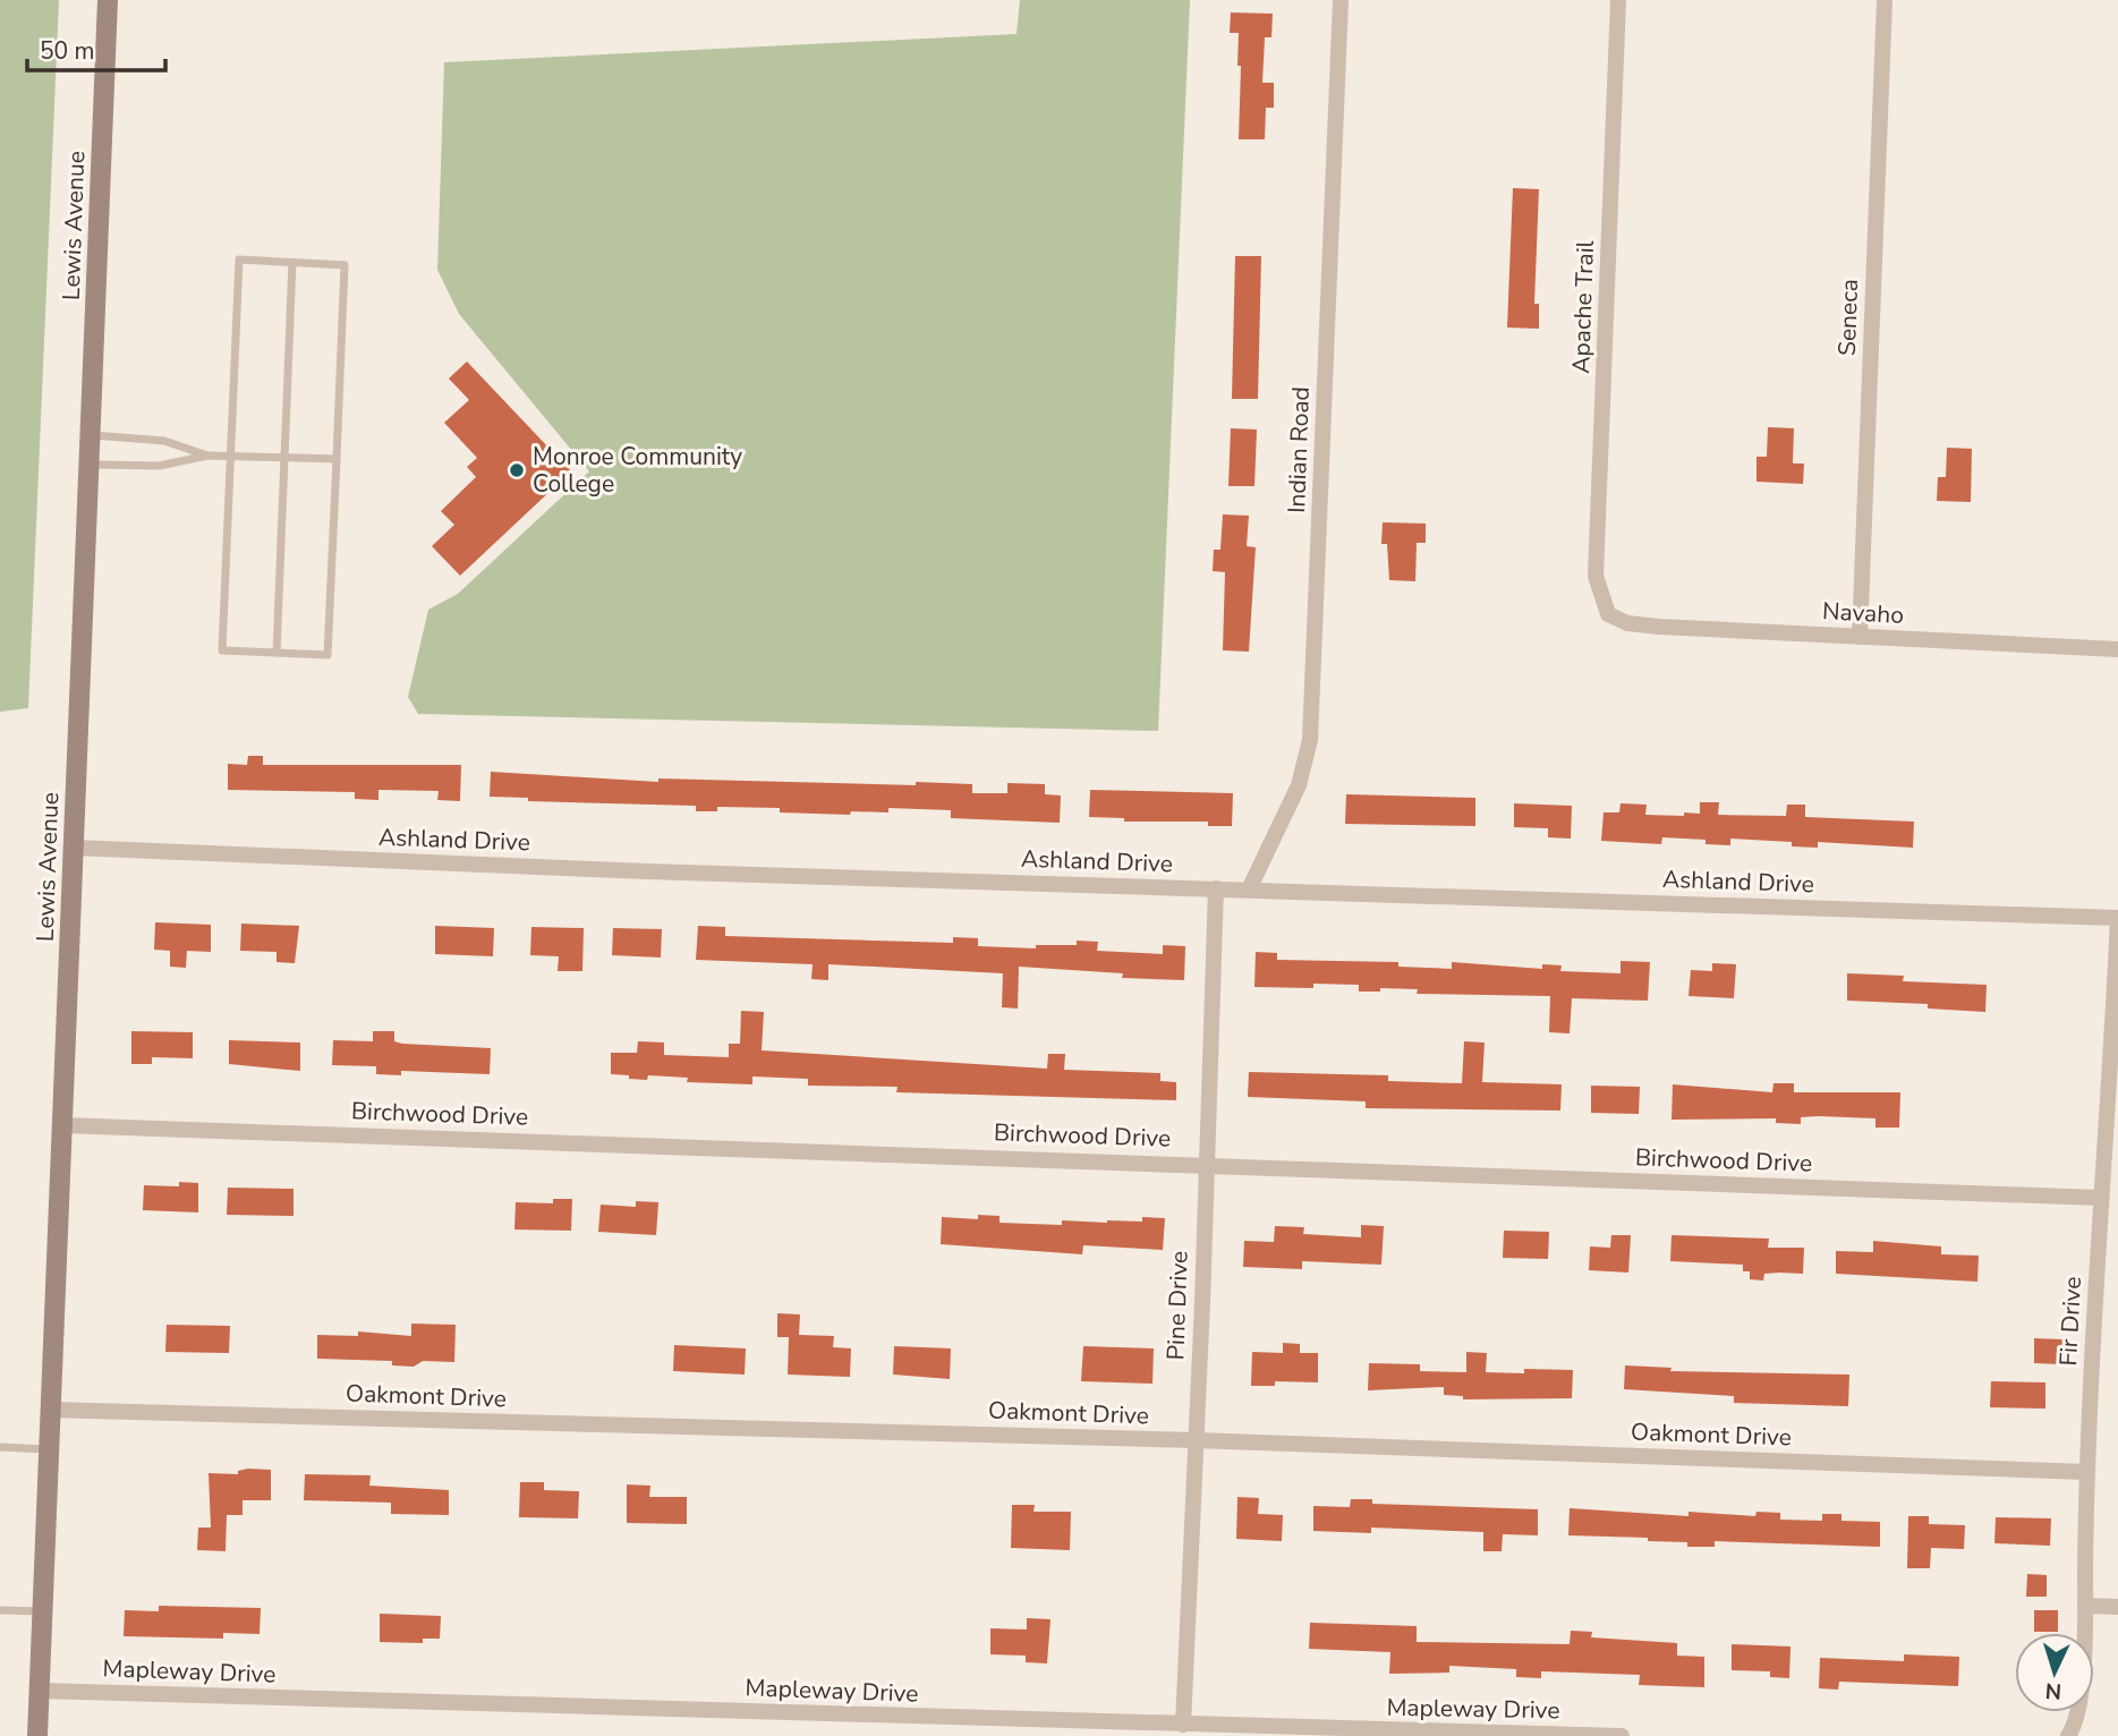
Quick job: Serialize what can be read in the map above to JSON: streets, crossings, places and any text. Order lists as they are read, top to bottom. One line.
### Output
{"streets":{"main road":["Lewis Avenue"],"street":["Apache Trail","Seneca","Indian Road","Navaho","Ashland Drive","Birchwood Drive","Pine Drive","Fir Drive","Oakmont Drive","Mapleway Drive"]},"crossings":[["Lewis Avenue","Ashland Drive"],["Lewis Avenue","Birchwood Drive"],["Lewis Avenue","Oakmont Drive"],["Lewis Avenue","Mapleway Drive"],["Apache Trail","Navaho"],["Seneca","Navaho"],["Indian Road","Ashland Drive"],["Ashland Drive","Pine Drive"],["Ashland Drive","Fir Drive"],["Birchwood Drive","Pine Drive"],["Birchwood Drive","Fir Drive"],["Pine Drive","Oakmont Drive"],["Pine Drive","Mapleway Drive"],["Fir Drive","Oakmont Drive"]],"places":["Monroe Community College"],"scale_bar":"50 m","north":"bottom"}
